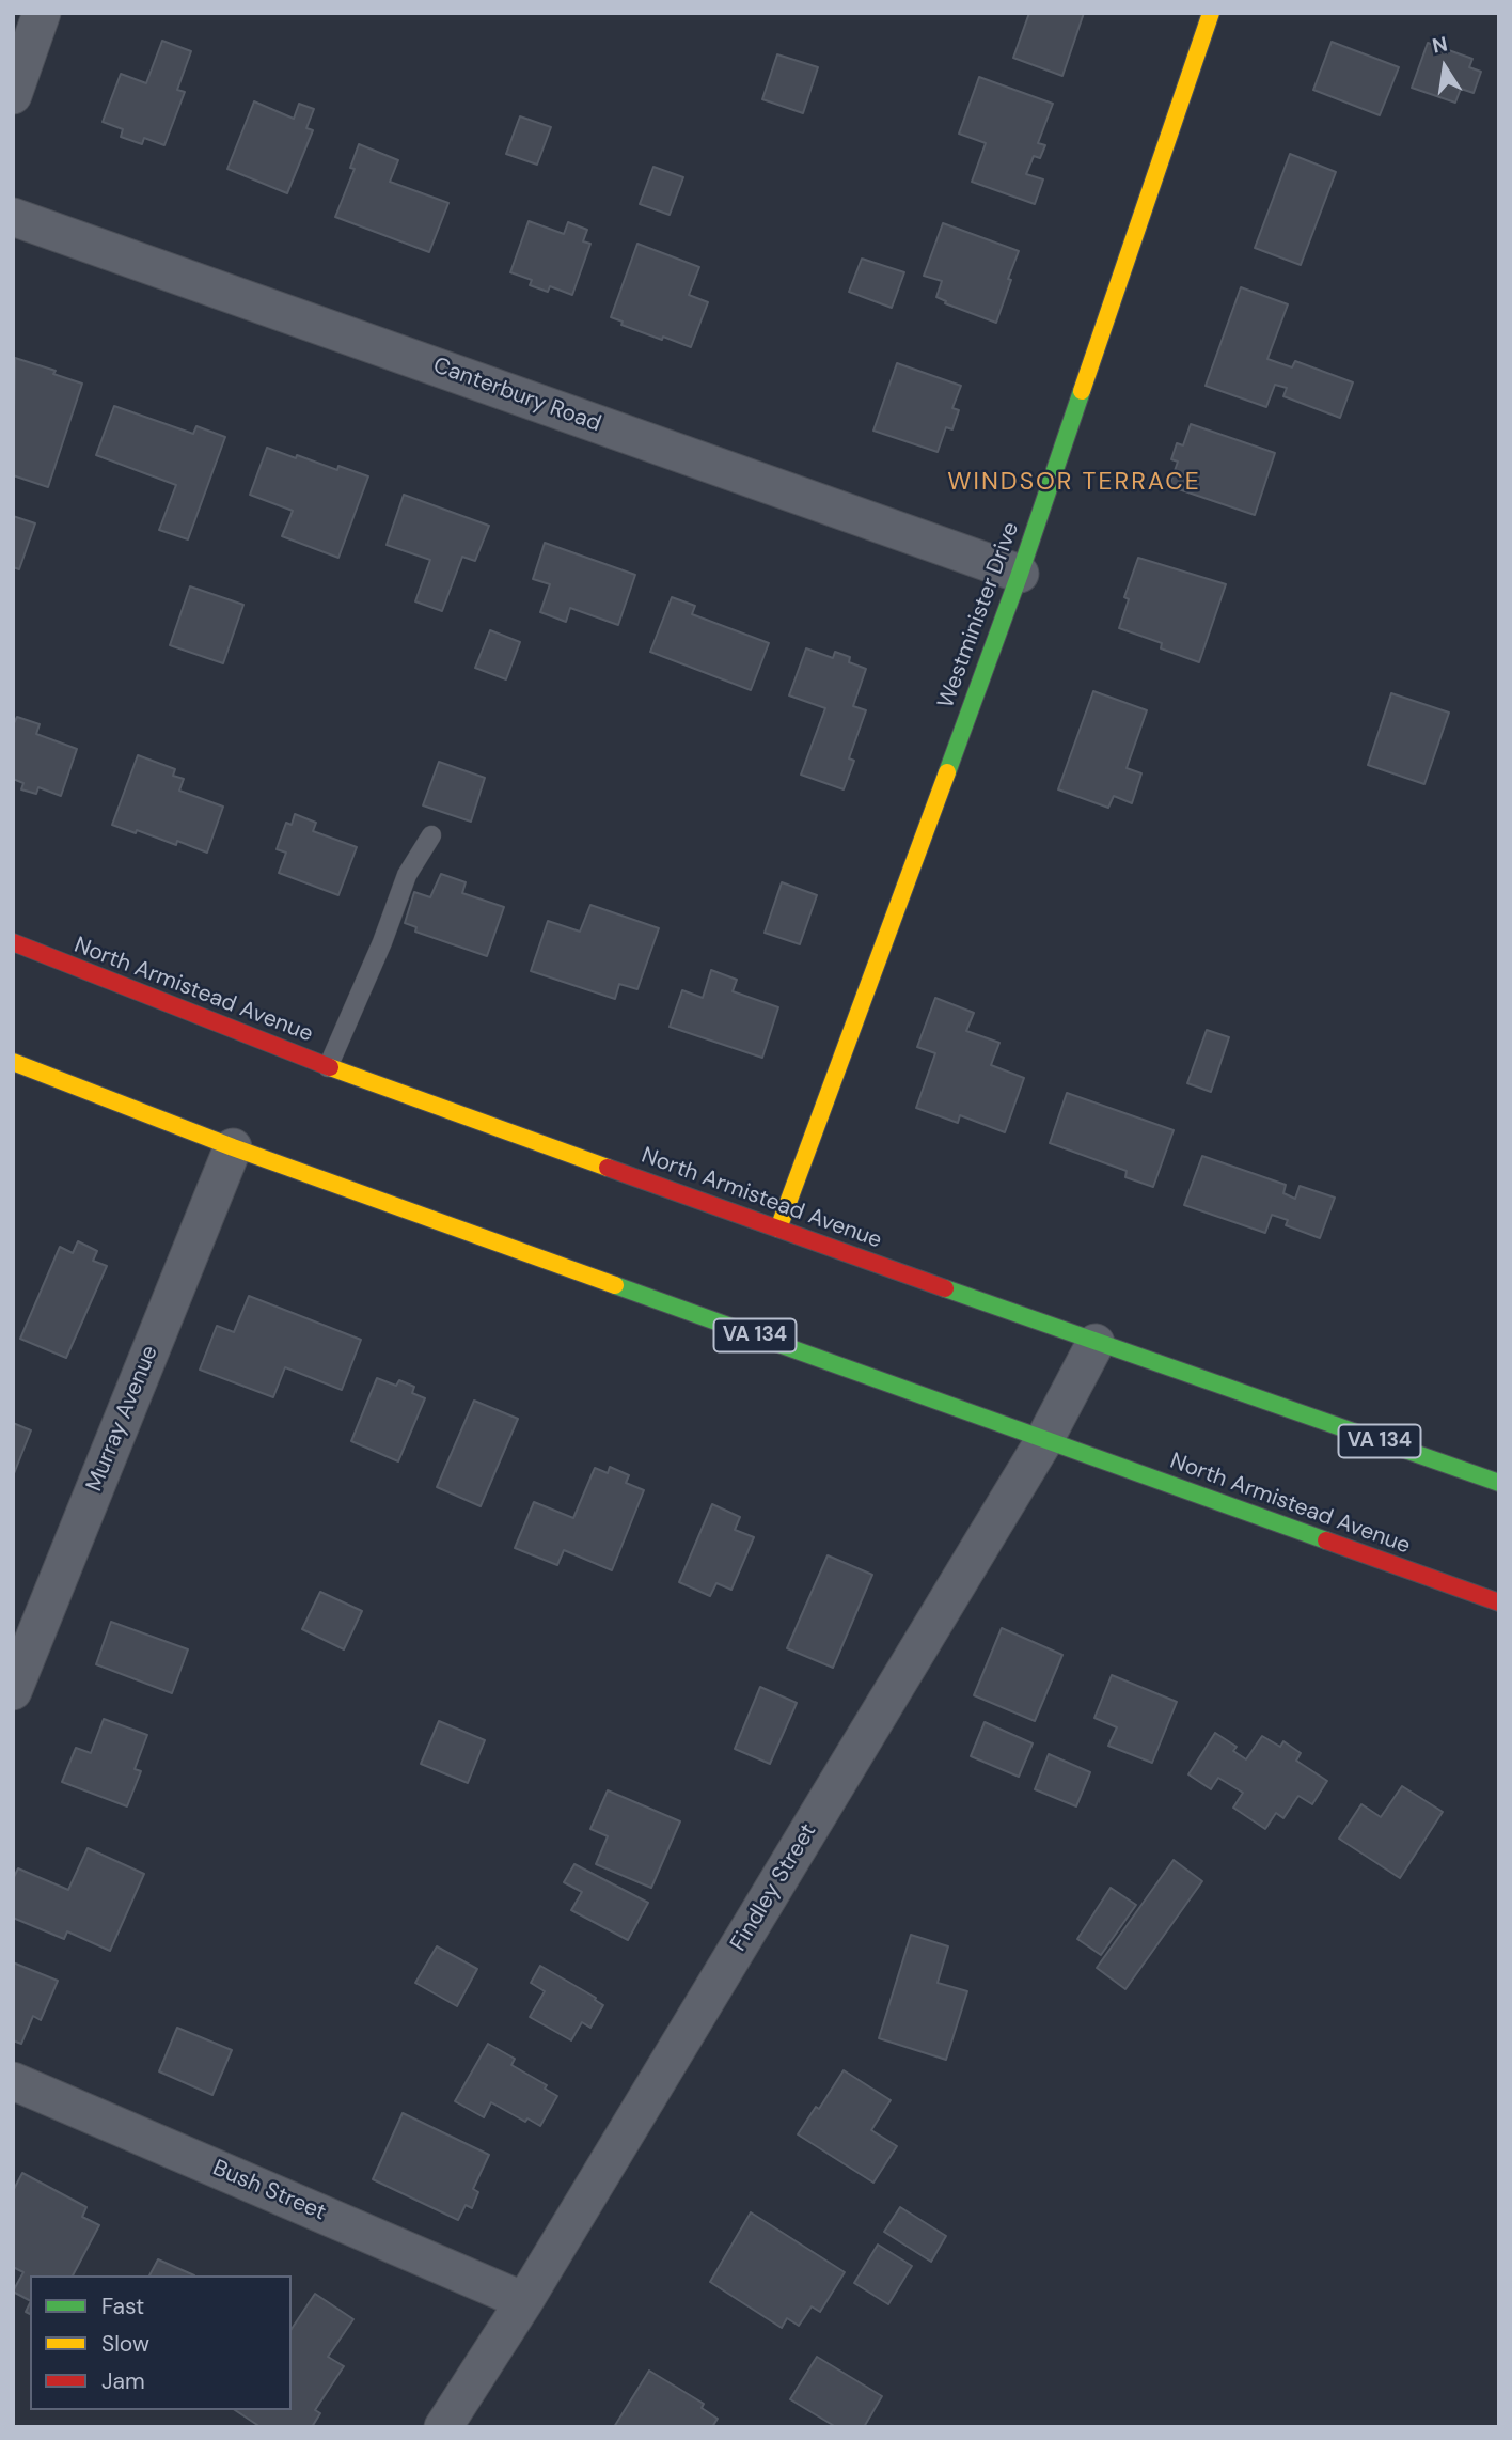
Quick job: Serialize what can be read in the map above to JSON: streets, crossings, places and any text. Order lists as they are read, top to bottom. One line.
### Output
{"streets":{"main road":["Westminister Drive","North Armistead Avenue","VA 134"],"street":["Canterbury Road","Murray Avenue","Findley Street","Bush Street"]},"crossings":[["Canterbury Road","Westminister Drive"],["Westminister Drive","North Armistead Avenue"],["North Armistead Avenue","Murray Avenue"],["North Armistead Avenue","Findley Street"],["Findley Street","Bush Street"]],"districts":["WINDSOR TERRACE"],"legend":["Fast","Slow","Jam"],"north":"top"}
